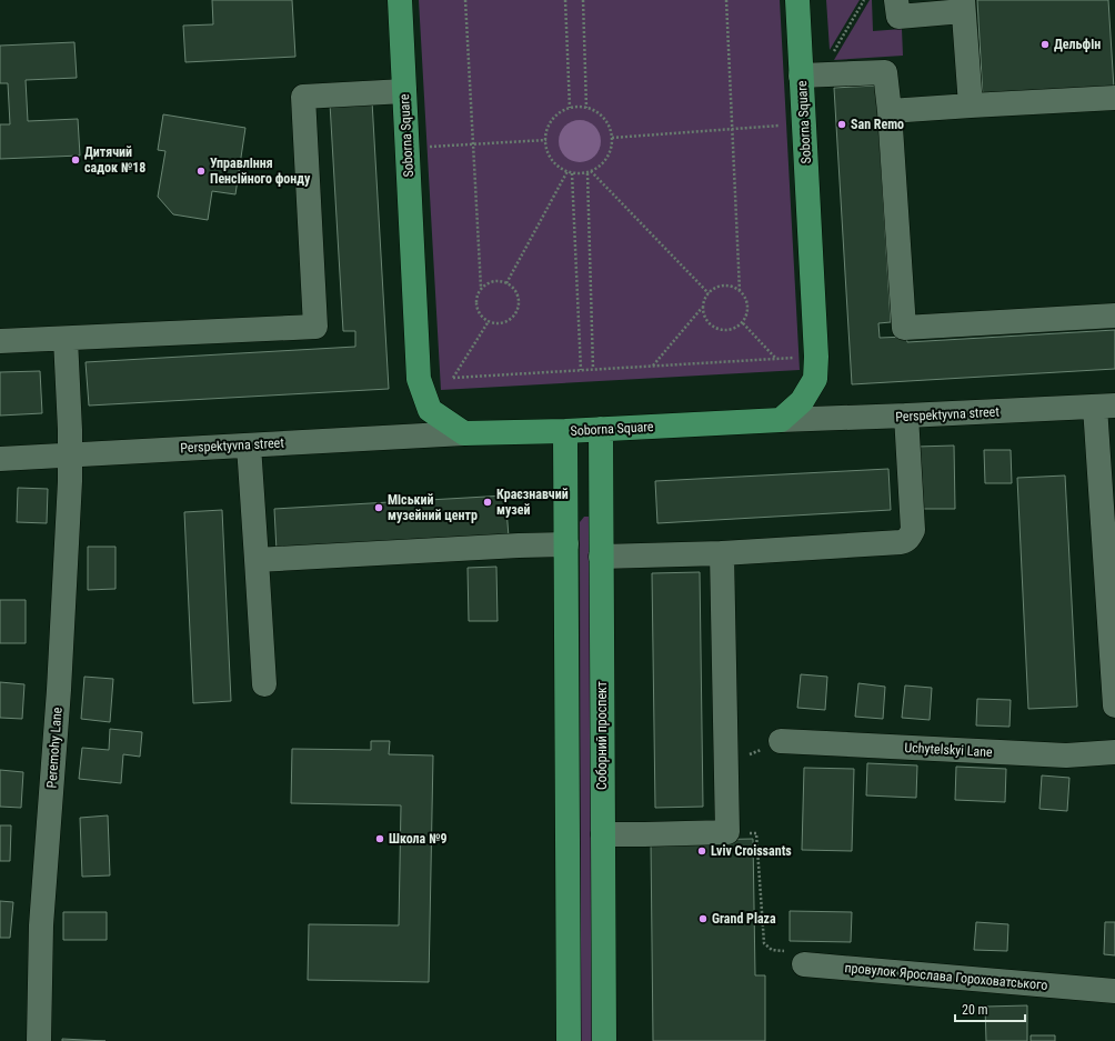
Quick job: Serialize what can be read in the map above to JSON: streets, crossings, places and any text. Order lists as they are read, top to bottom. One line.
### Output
{"streets":{"main road":["Soborna Square","Соборний проспект"],"street":["Perspektyvna street","Peremohy Lane","Uchytelskyi Lane","провулок Ярослава Гороховатського"]},"crossings":[["Soborna Square","Perspektyvna street"],["Soborna Square","Соборний проспект"],["Perspektyvna street","Peremohy Lane"]],"places":["Дельфін","San Remo","Дитячий садок №18","Управління Пенсійного фонду","Краєзнавчий музей","Міський музейний центр","Школа №9","Lviv Croissants","Grand Plaza"],"scale_bar":"20 m"}
